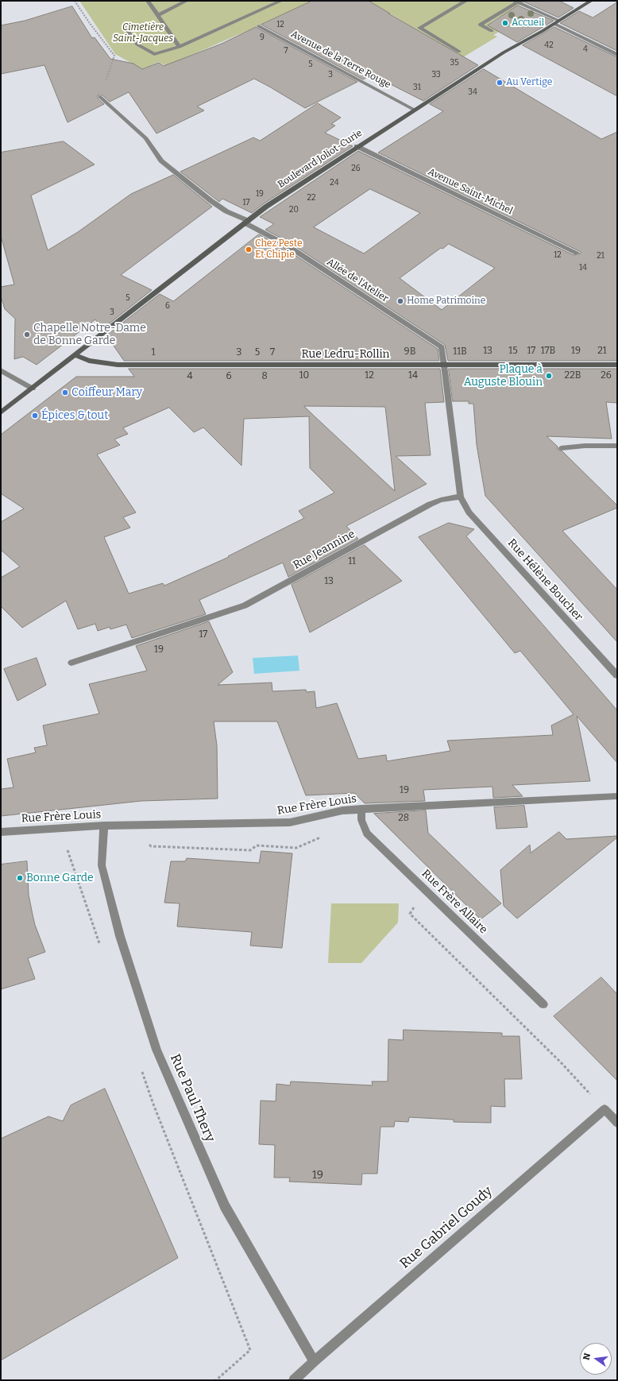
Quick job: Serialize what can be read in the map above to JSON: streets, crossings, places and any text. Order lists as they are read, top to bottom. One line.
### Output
{"streets":{"main road":["Boulevard Joliot-Curie","Rue Ledru-Rollin"],"street":["Avenue de la Terre Rouge","Avenue Saint-Michel","Allée de l'Atelier","Rue Jeannine","Rue Hélène Boucher","Rue Frère Louis","Rue Frère Allaire","Rue Paul Thery","Rue Gabriel Goudy"]},"crossings":[["Avenue de la Terre Rouge","Boulevard Joliot-Curie"],["Boulevard Joliot-Curie","Avenue Saint-Michel"],["Boulevard Joliot-Curie","Allée de l'Atelier"],["Boulevard Joliot-Curie","Rue Ledru-Rollin"],["Allée de l'Atelier","Rue Ledru-Rollin"],["Rue Jeannine","Rue Hélène Boucher"],["Rue Frère Louis","Rue Frère Allaire"],["Rue Frère Louis","Rue Paul Thery"],["Rue Paul Thery","Rue Gabriel Goudy"]],"parks":["Cimetière Saint-Jacques"],"places":["Accueil","Au Vertige","Chez Peste Et Chipie","Home Patrimoine","Chapelle Notre-Dame de Bonne Garde","Plaque à Auguste Blouin","Coiffeur Mary","Épices & tout","Bonne Garde"],"house_numbers":["12","9","42","4","7","35","5","3","33","31","34","26","24","19","22","17","20","12","21","14","5","6","3","13","15","17","17B","19","21","9B","11B","1","3","5","7","10","12","14","22B","26","4","6","8","11","13","17","19","19","28","19"],"north":"left"}
